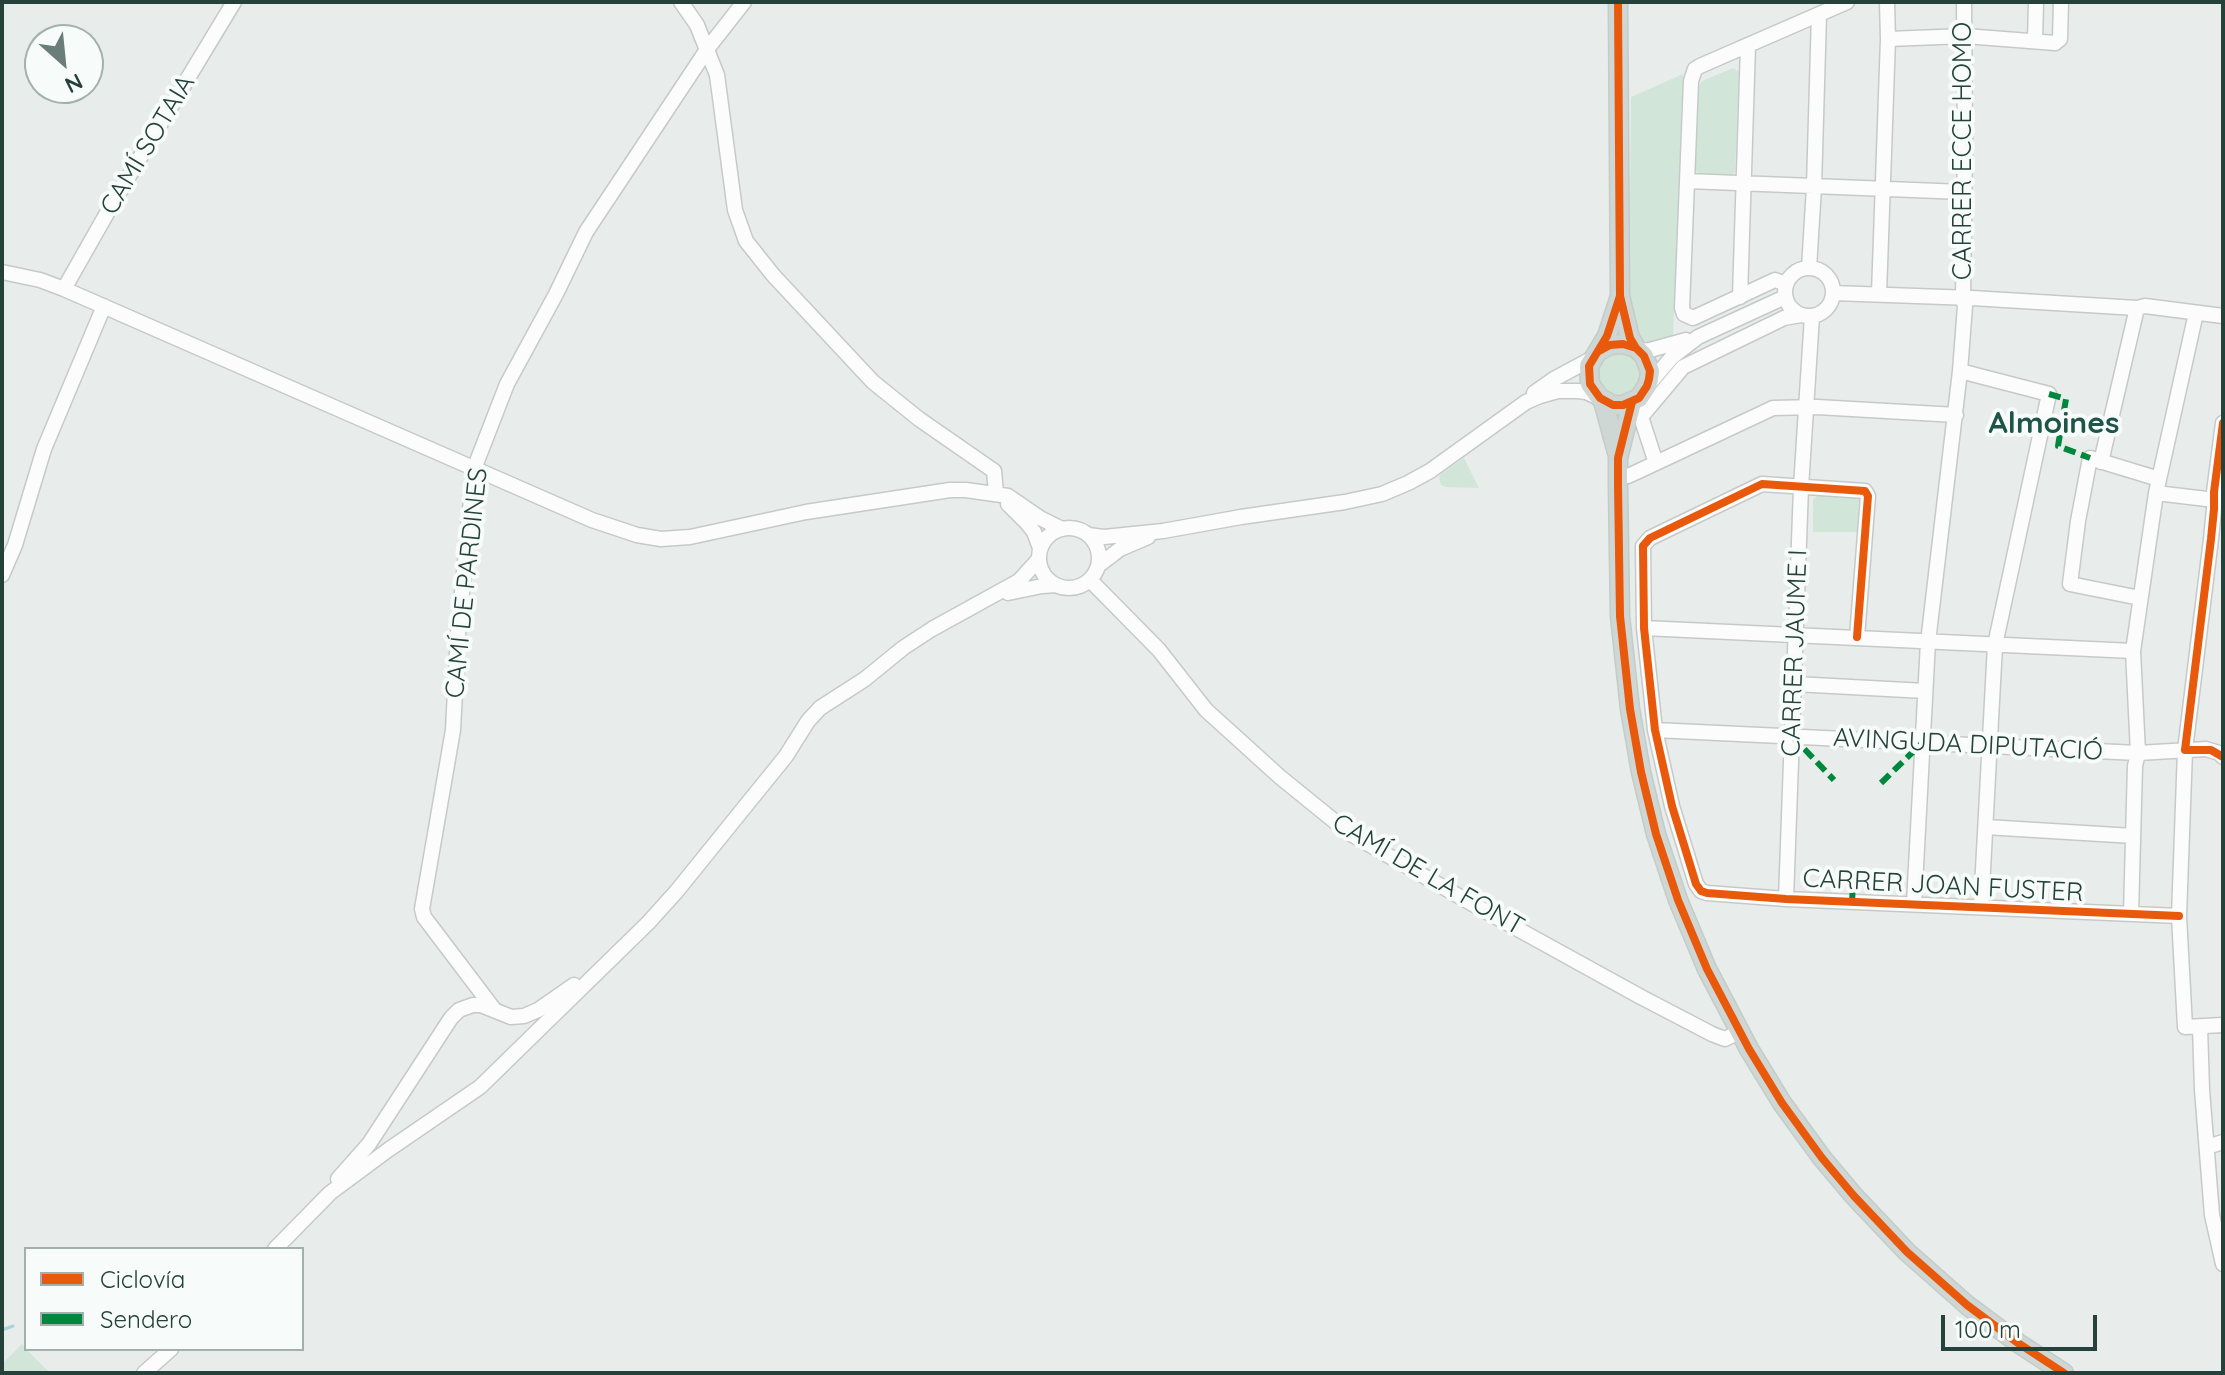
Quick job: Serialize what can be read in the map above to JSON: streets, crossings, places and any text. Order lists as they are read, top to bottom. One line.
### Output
{"streets":{"street":["CAMÍ SOTAIA","CARRER ECCE HOMO","CAMÍ DE PARDINES","CARRER JAUME I","AVINGUDA DIPUTACIÓ","CAMÍ DE LA FONT","CARRER JOAN FUSTER"]},"crossings":[["CARRER ECCE HOMO","AVINGUDA DIPUTACIÓ"],["CARRER ECCE HOMO","CARRER JOAN FUSTER"],["CARRER JAUME I","AVINGUDA DIPUTACIÓ"],["CARRER JAUME I","CARRER JOAN FUSTER"],["AVINGUDA DIPUTACIÓ","CARRER JOAN FUSTER"]],"districts":["Almoines"],"legend":["Ciclovía","Sendero"],"scale_bar":"100 m","north":"bottom right"}
